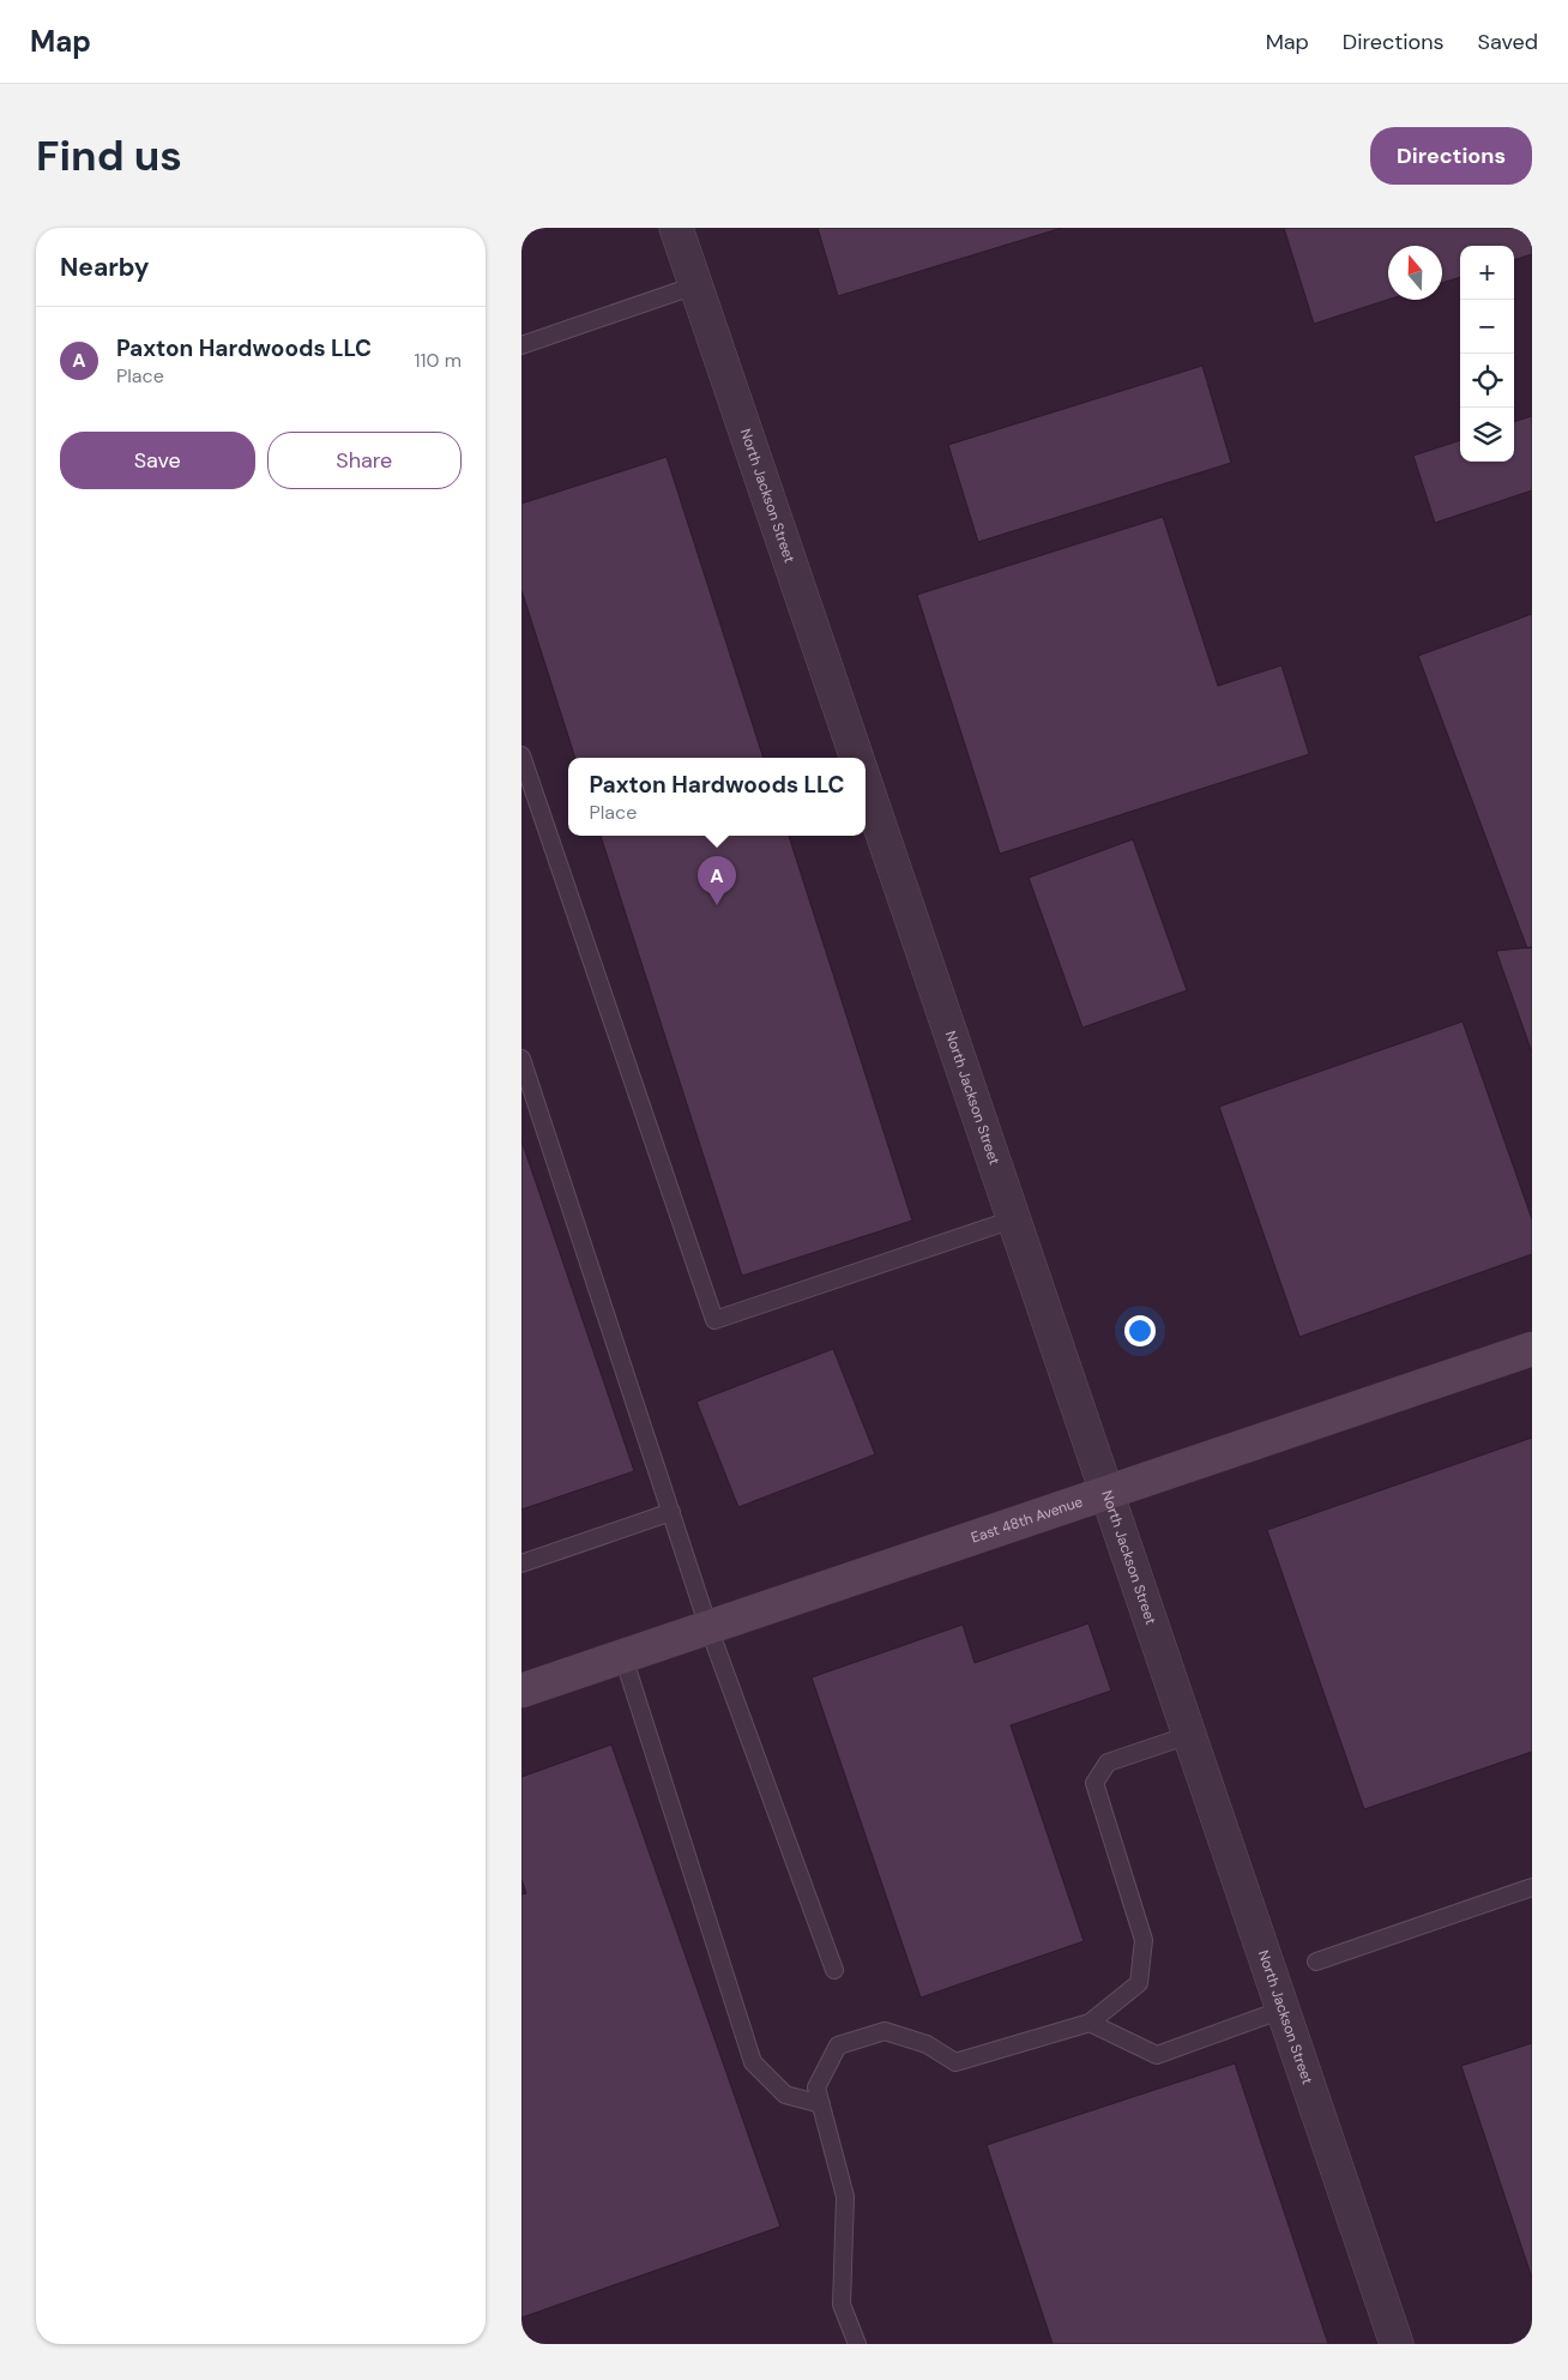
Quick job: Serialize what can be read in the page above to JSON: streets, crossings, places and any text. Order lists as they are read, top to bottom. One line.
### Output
{"streets":{"street":["North Jackson Street","East 48th Avenue"]},"crossings":[["North Jackson Street","East 48th Avenue"]],"north":"top","page":{"header":"Map","nav":["Map","Directions","Saved"],"buttons":["Directions",["Save","Share"]],"title":"Find us","heading":"Nearby","map_buttons":["+","−"],"list":[{"mark":"A","name":"Paxton Hardwoods LLC","note":"Place","value":"110 m"}],"popup":["Paxton Hardwoods LLC","Place"],"pins":"A"}}
